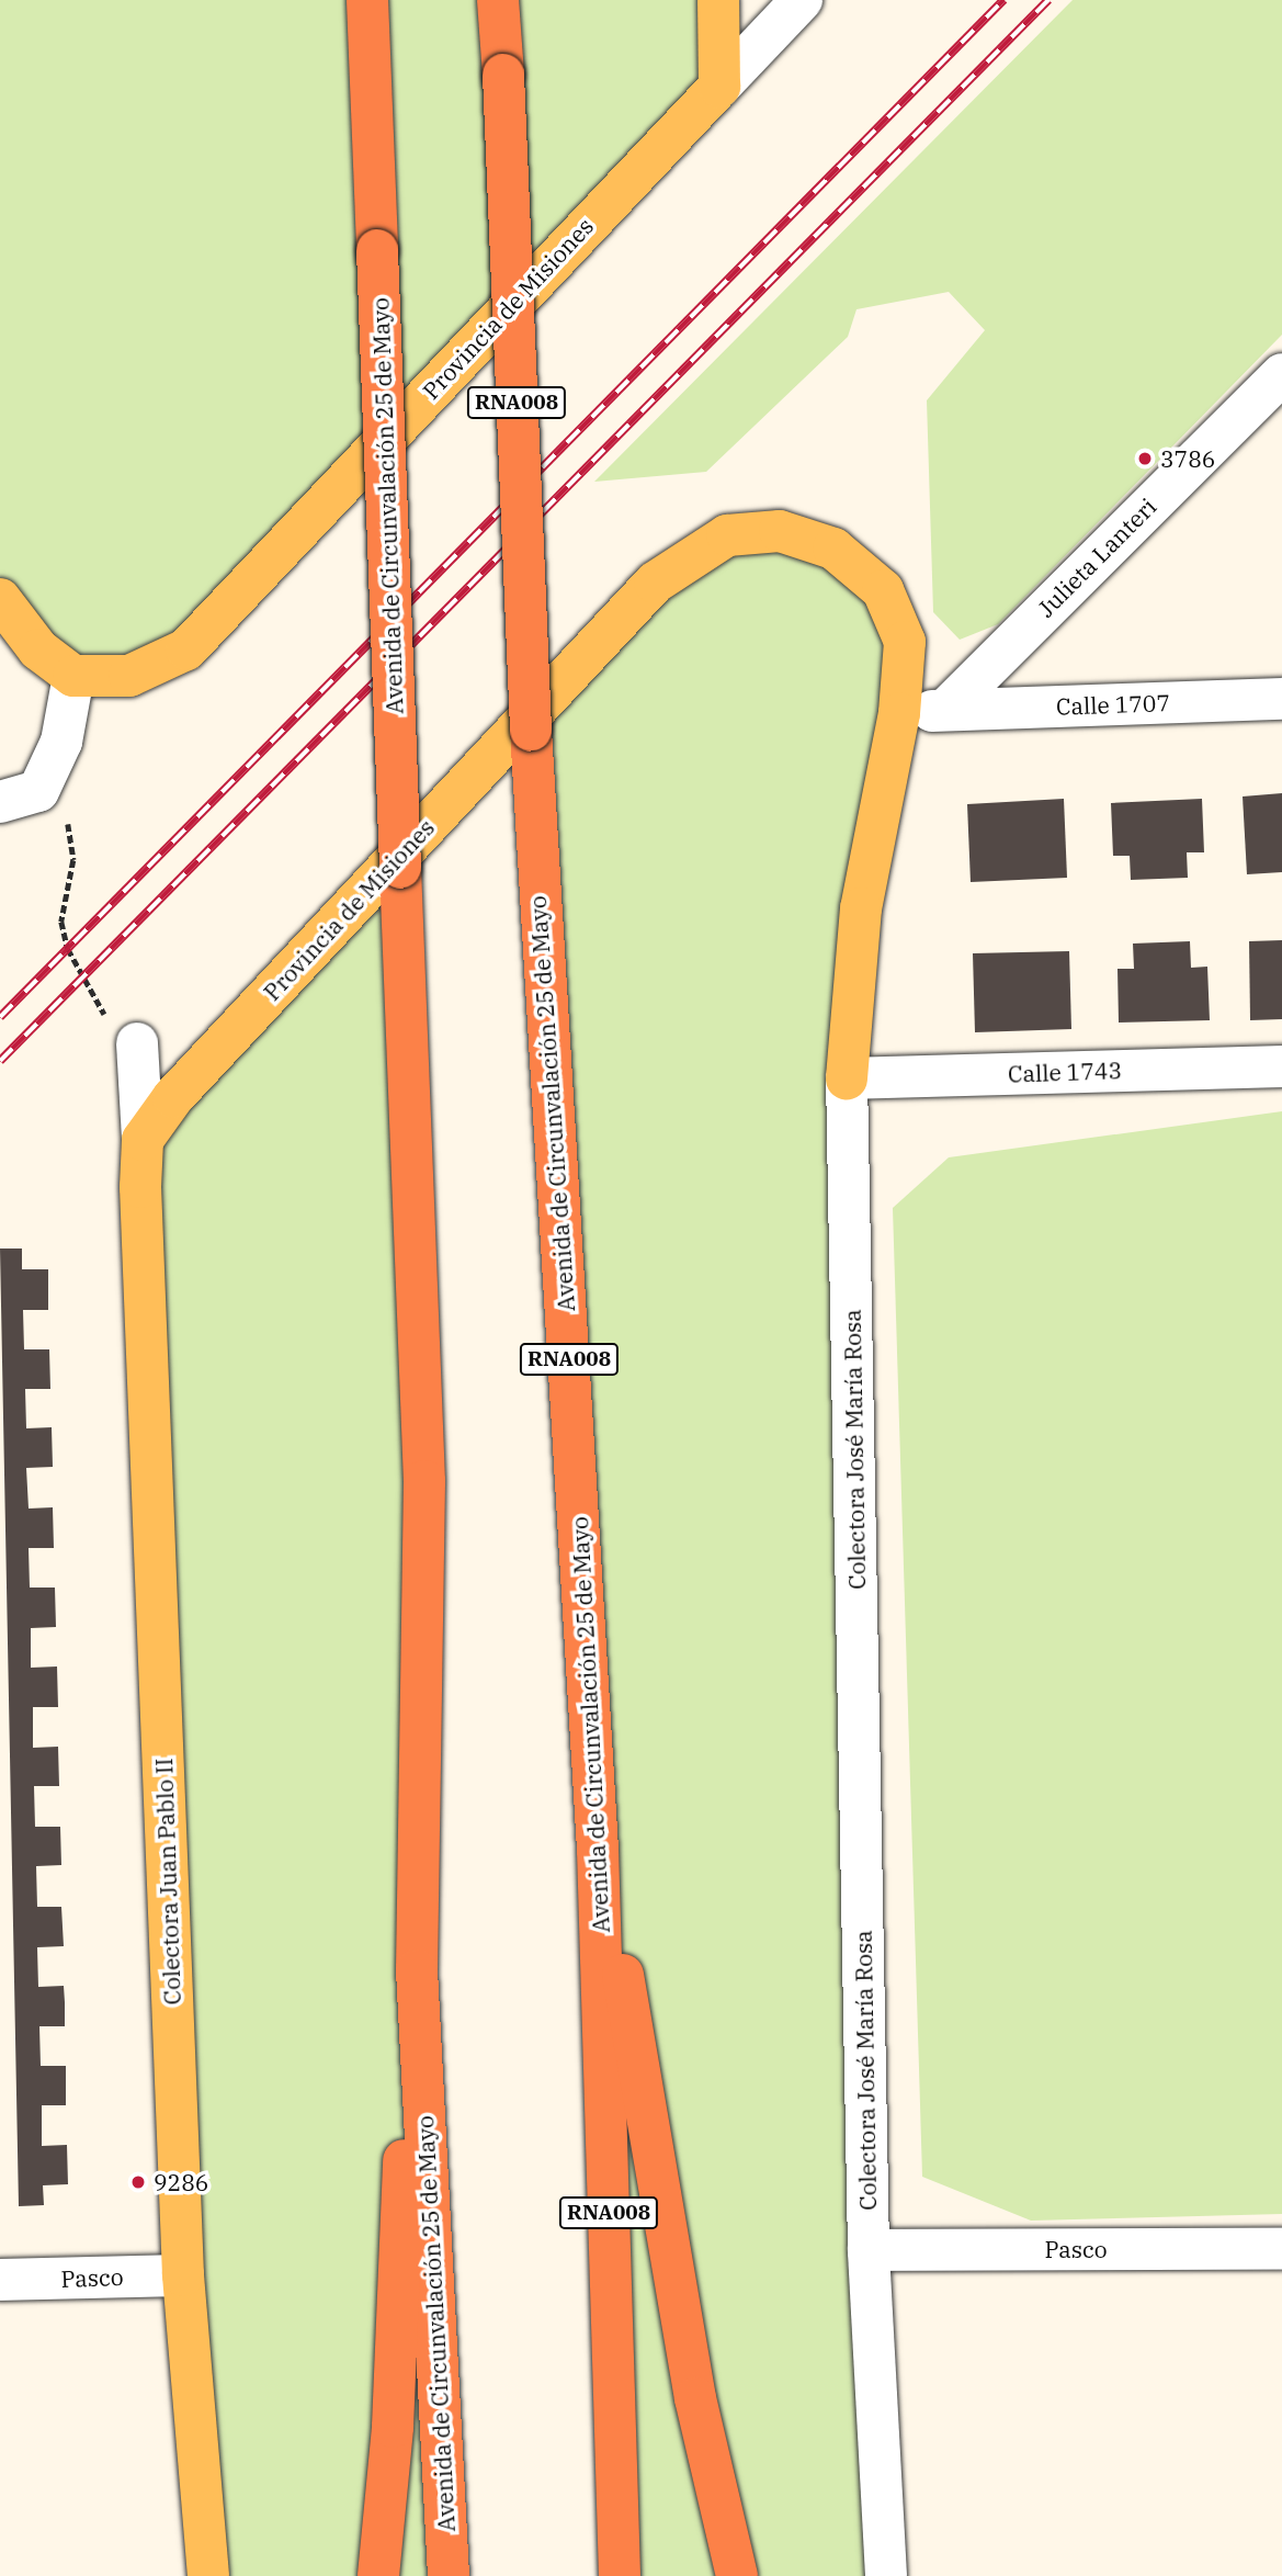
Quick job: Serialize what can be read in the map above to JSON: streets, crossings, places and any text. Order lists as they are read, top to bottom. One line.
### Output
{"streets":{"highway":["RNA008","Avenida de Circunvalación 25 de Mayo"],"main road":["Provincia de Misiones","Colectora José María Rosa","Colectora Juan Pablo II"],"street":["Julieta Lanteri","Calle 1707","Calle 1743","Pasco"]},"crossings":[["Provincia de Misiones","Colectora José María Rosa"],["Provincia de Misiones","Colectora Juan Pablo II"],["Julieta Lanteri","Calle 1707"],["Calle 1707","Colectora José María Rosa"],["Calle 1743","Colectora José María Rosa"],["Colectora José María Rosa","Pasco"],["Colectora Juan Pablo II","Pasco"]],"places":["3786","9286"]}
